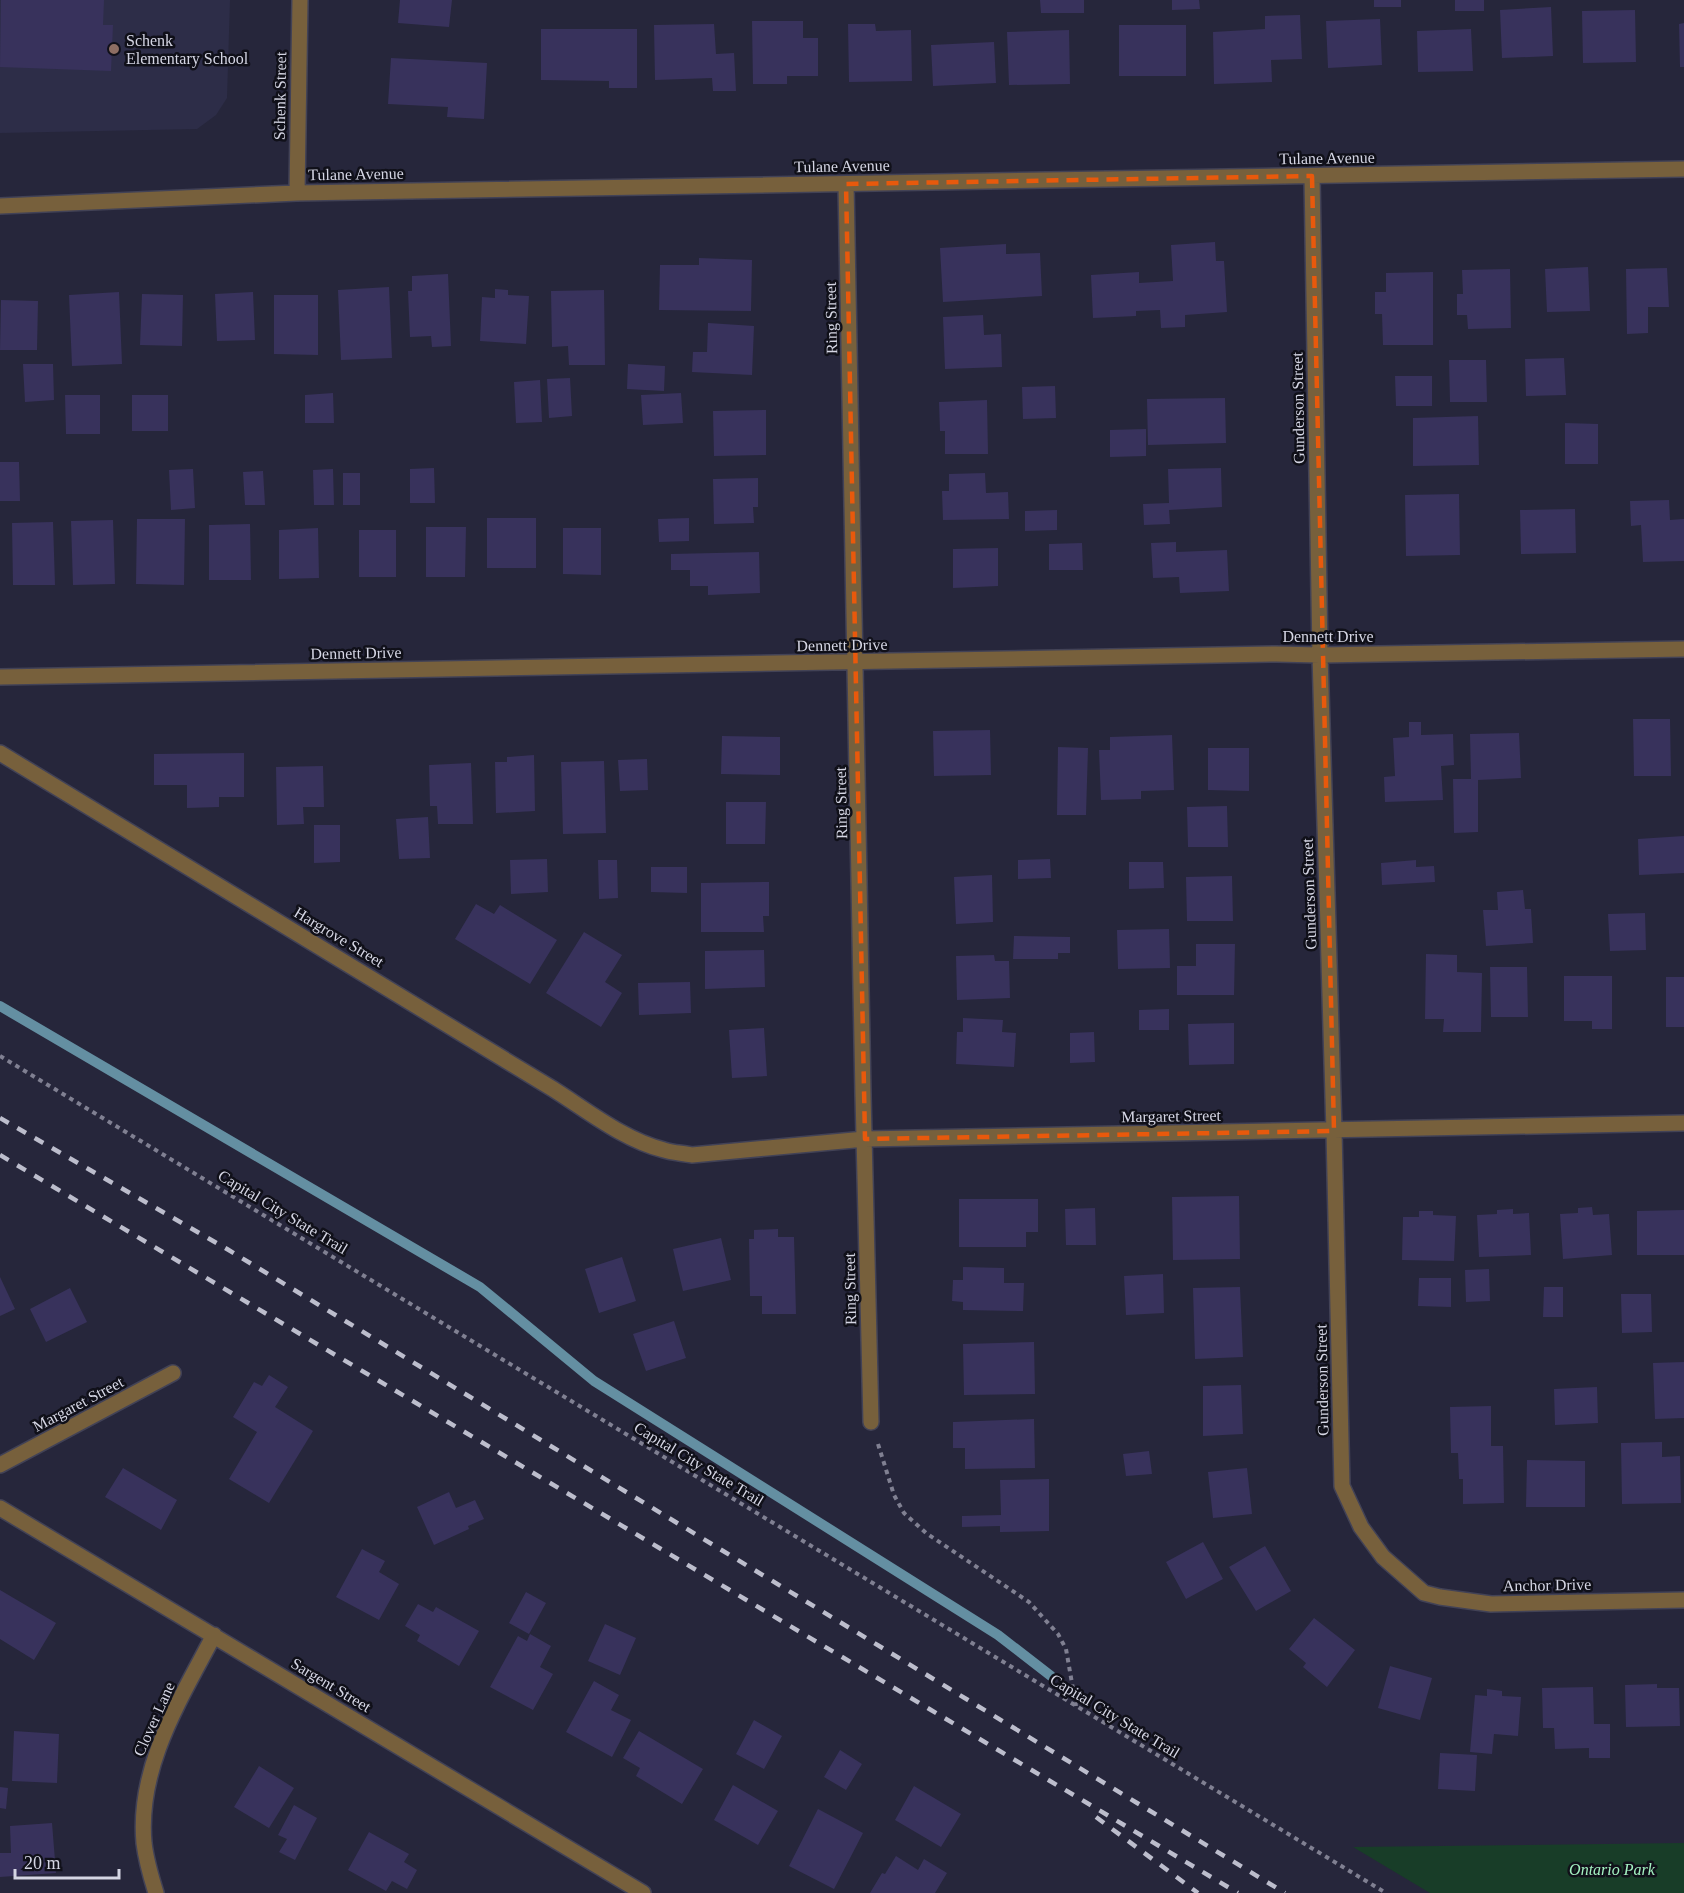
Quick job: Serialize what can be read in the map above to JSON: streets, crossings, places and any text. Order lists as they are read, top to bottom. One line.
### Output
{"streets":{"street":["Schenk Street","Tulane Avenue","Ring Street","Gunderson Street","Dennett Drive","Hargrove Street","Margaret Street","Anchor Drive","Sargent Street","Clover Lane"],"path":["Capital City State Trail"]},"crossings":[["Schenk Street","Tulane Avenue"],["Tulane Avenue","Ring Street"],["Tulane Avenue","Gunderson Street"],["Ring Street","Dennett Drive"],["Ring Street","Margaret Street"],["Gunderson Street","Dennett Drive"],["Gunderson Street","Margaret Street"],["Gunderson Street","Anchor Drive"],["Hargrove Street","Margaret Street"],["Sargent Street","Clover Lane"]],"parks":["Ontario Park"],"places":["Schenk Elementary School"],"scale_bar":"20 m"}
